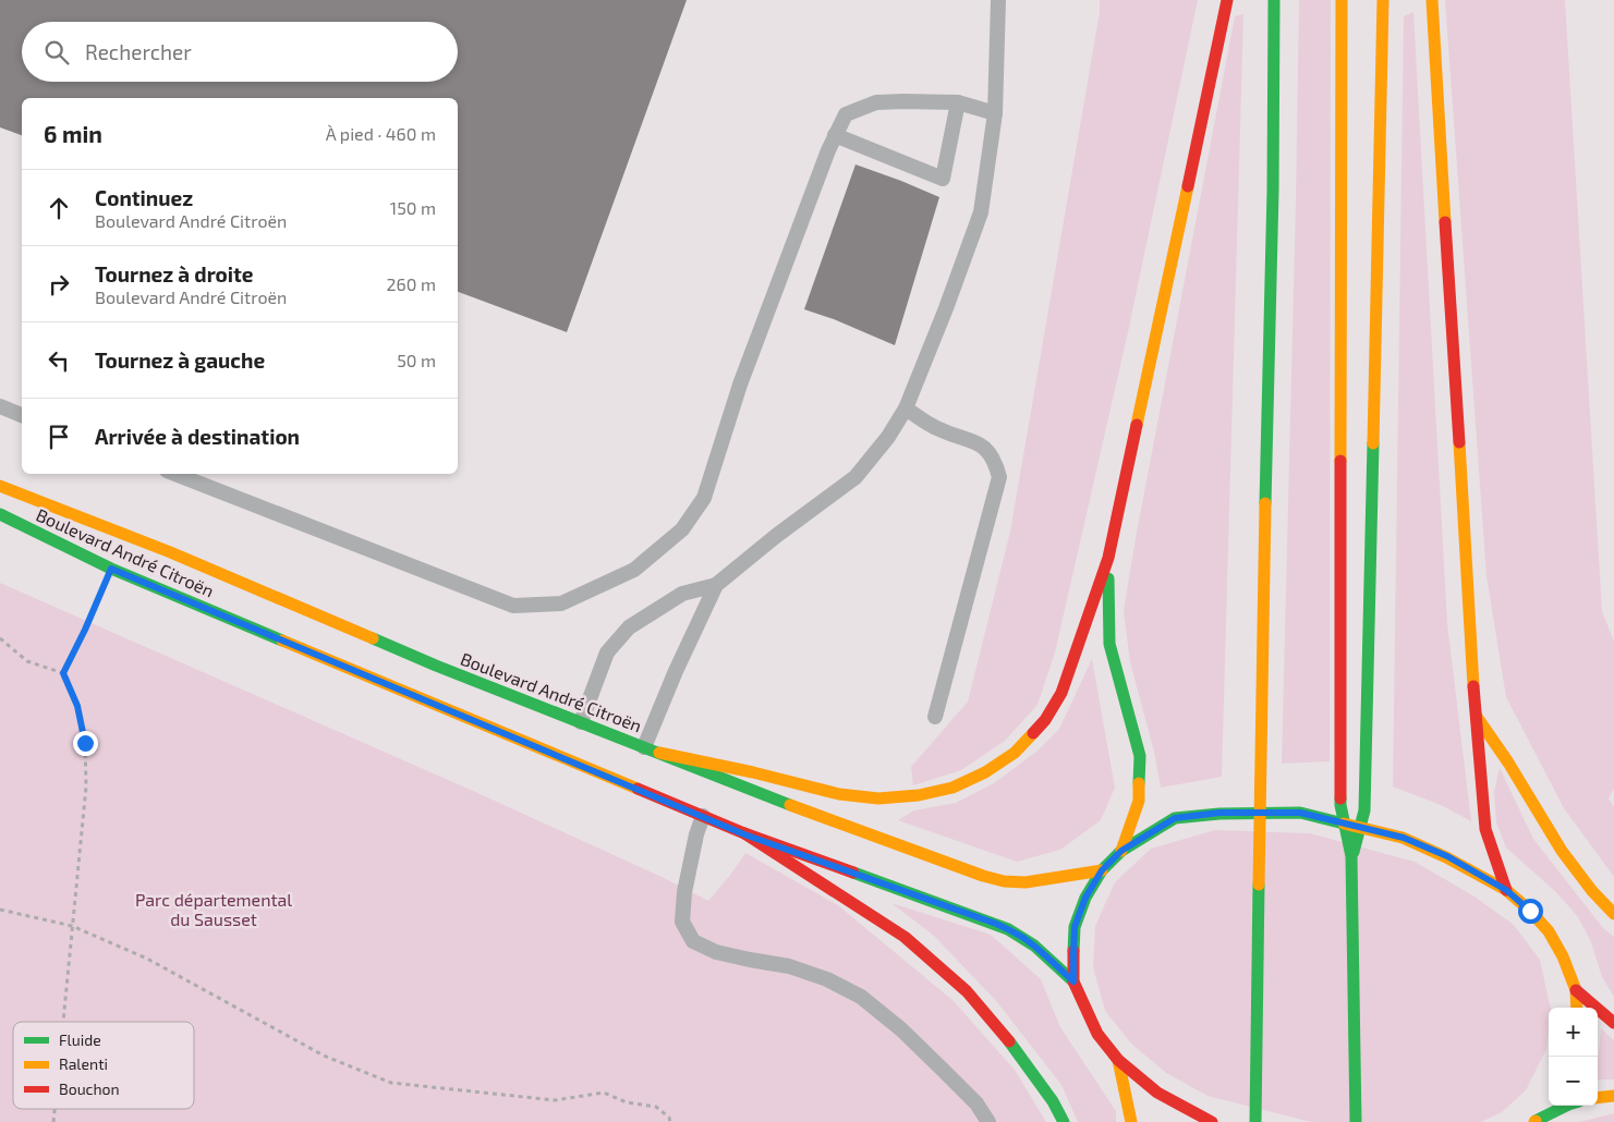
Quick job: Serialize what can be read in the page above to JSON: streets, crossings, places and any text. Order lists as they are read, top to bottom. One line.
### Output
{"streets":{"main road":["Boulevard André Citroën"]},"parks":["Parc départemental du Sausset"],"legend":["Fluide","Ralenti","Bouchon"],"page":{"search":"Rechercher","heading":["6 min","À pied · 460 m"],"list":[["Continuez","Boulevard André Citroën","150 m"],["Tournez à droite","Boulevard André Citroën","260 m"],["Tournez à gauche","50 m"],"Arrivée à destination"],"map_buttons":["+","−"]}}
